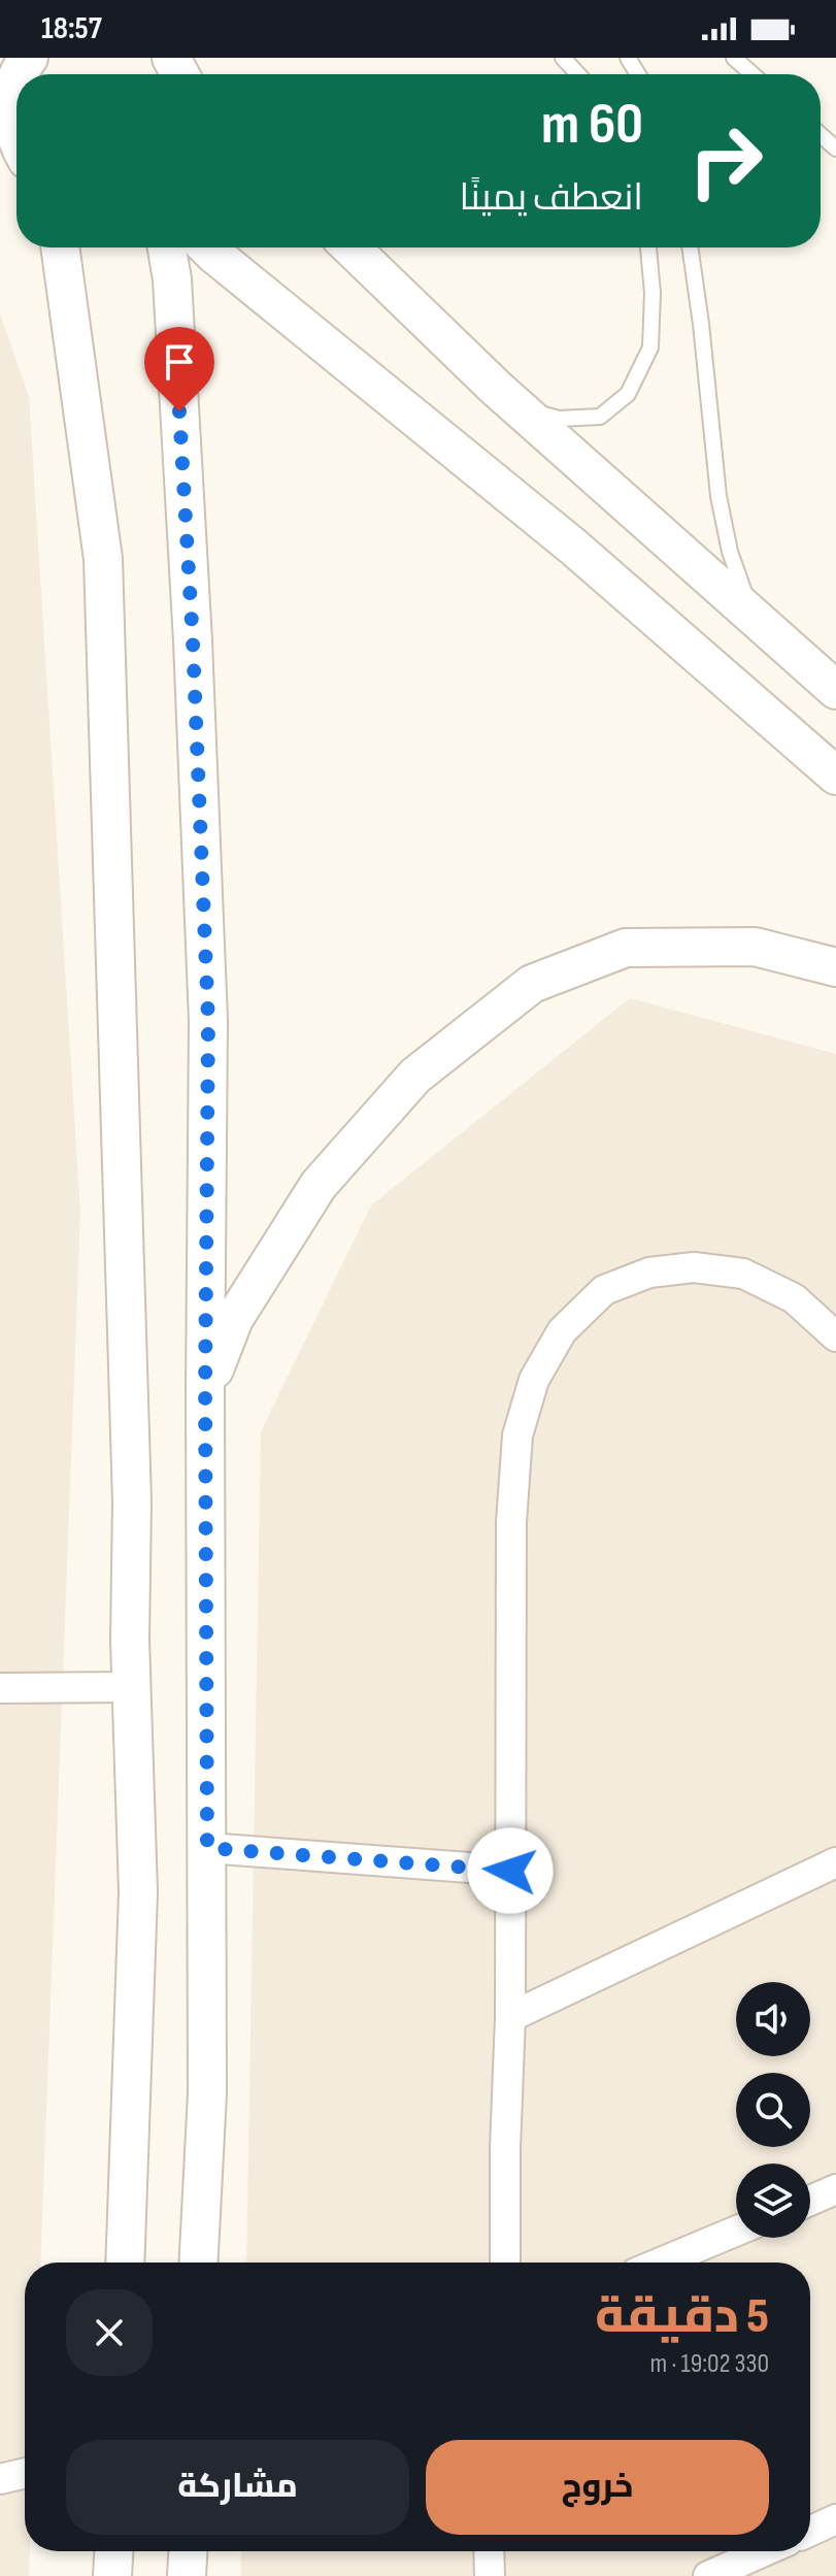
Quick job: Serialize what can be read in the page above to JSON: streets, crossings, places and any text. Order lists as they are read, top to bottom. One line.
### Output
{"page":{"status":"18:57","turn":["60 m","انعطف يمينًا"],"heading":["5 دقيقة","330 m · 19:02"],"buttons":["خروج","مشاركة"]}}
